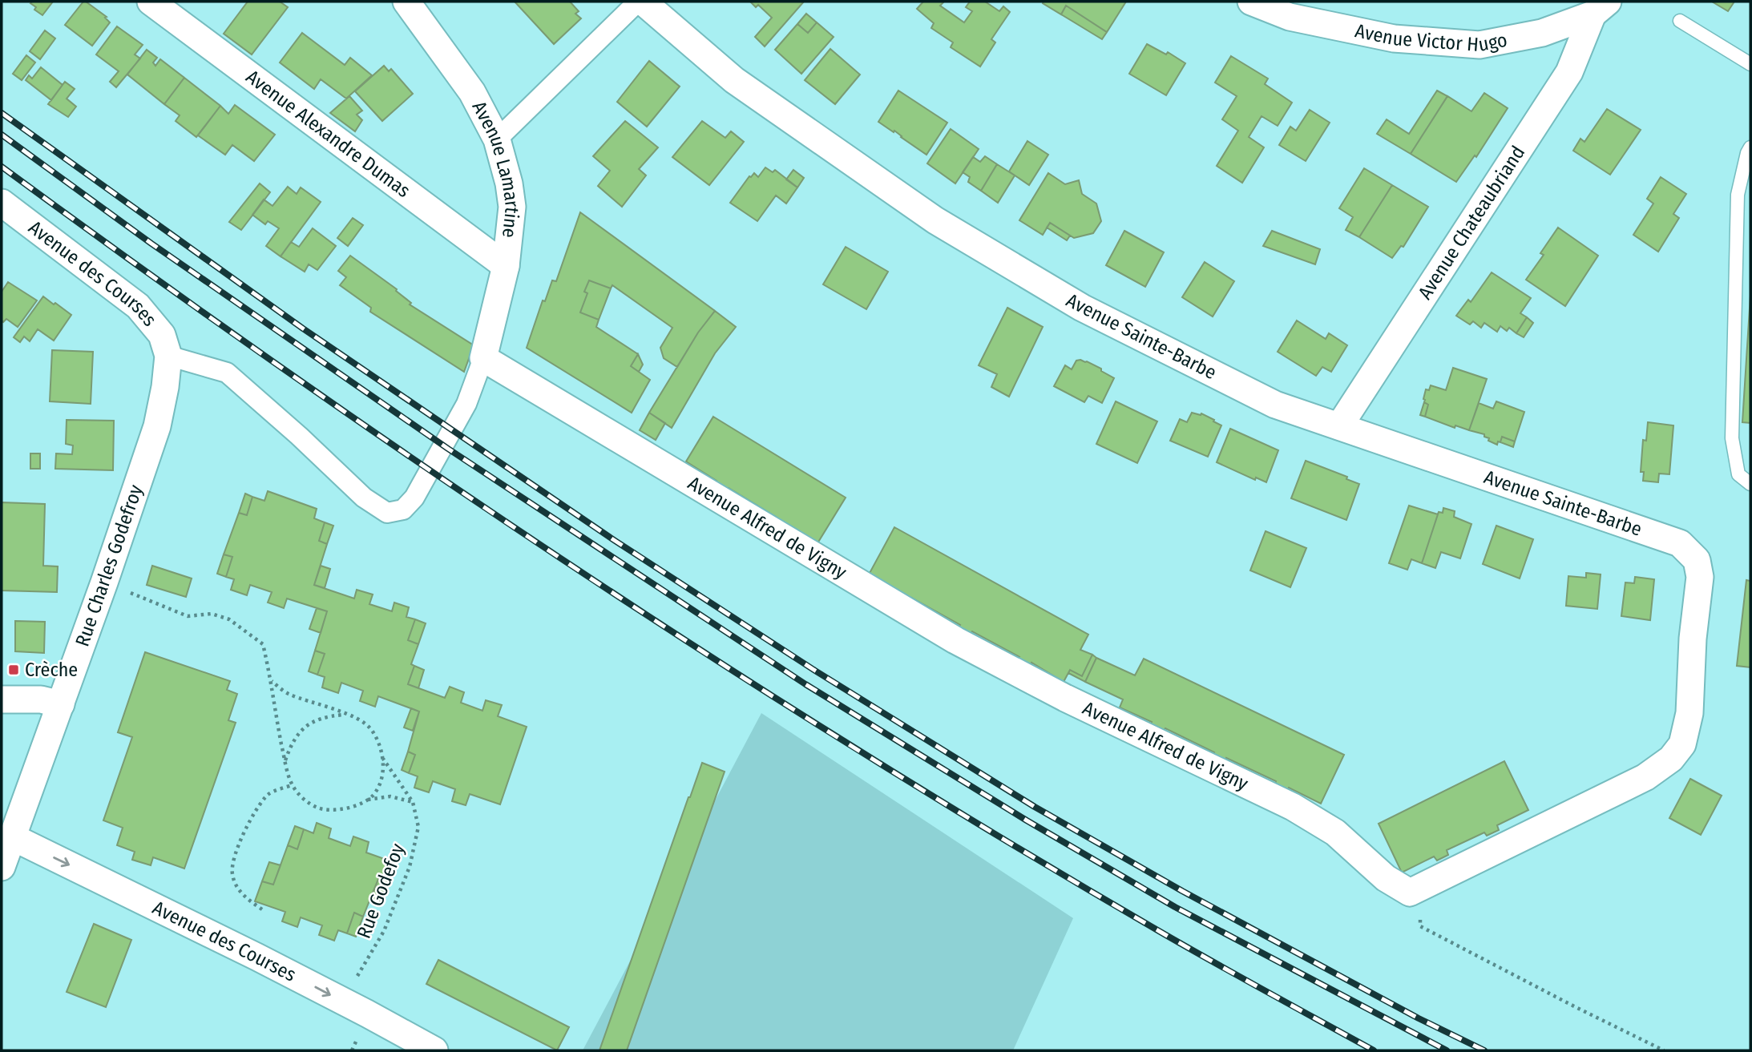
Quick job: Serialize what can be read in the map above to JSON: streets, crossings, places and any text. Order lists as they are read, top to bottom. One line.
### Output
{"streets":{"street":["Avenue Victor Hugo","Avenue Alexandre Dumas","Avenue Lamartine","Avenue Chateaubriand","Avenue des Courses","Avenue Sainte-Barbe","Avenue Alfred de Vigny","Rue Charles Godefroy"],"path":["Rue Godefoy"]},"crossings":[["Avenue Victor Hugo","Avenue Chateaubriand"],["Avenue Alexandre Dumas","Avenue Lamartine"],["Avenue Lamartine","Avenue Alfred de Vigny"],["Avenue Chateaubriand","Avenue Sainte-Barbe"],["Avenue des Courses","Rue Charles Godefroy"],["Avenue des Courses","Rue Godefoy"],["Avenue Sainte-Barbe","Avenue Alfred de Vigny"]],"one_way":["Avenue des Courses"],"places":{"transit":["Crèche"]}}
